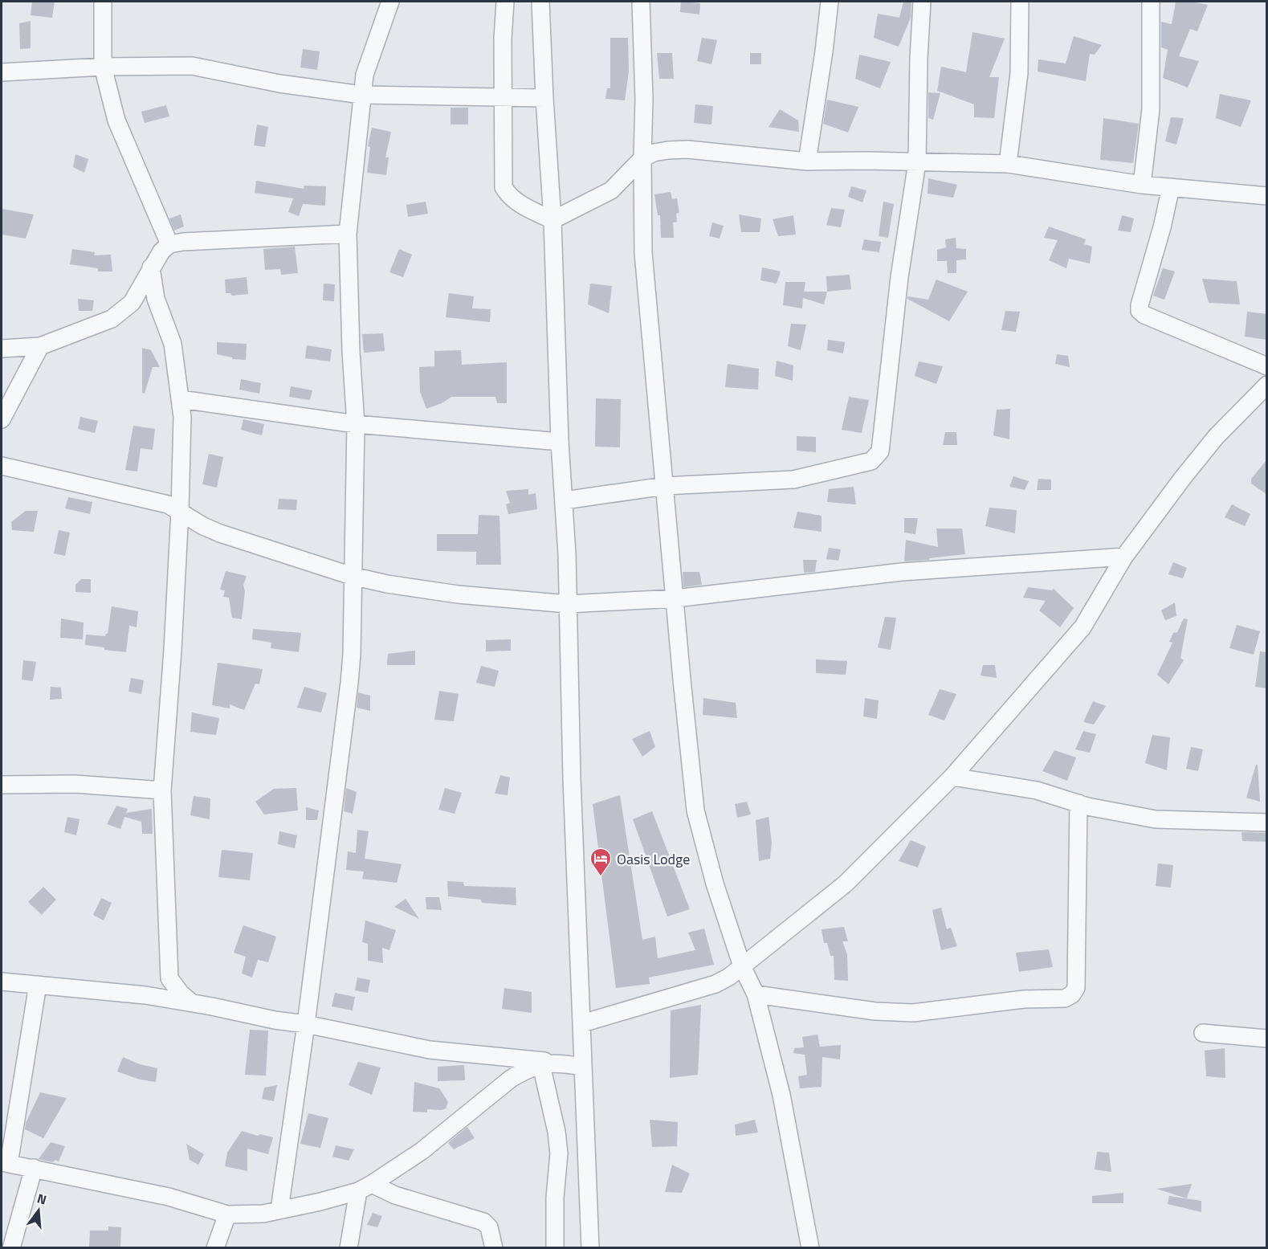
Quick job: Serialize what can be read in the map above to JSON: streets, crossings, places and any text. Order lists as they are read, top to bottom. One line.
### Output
{"places":{"hotel":["Oasis Lodge"]},"north":"top"}
